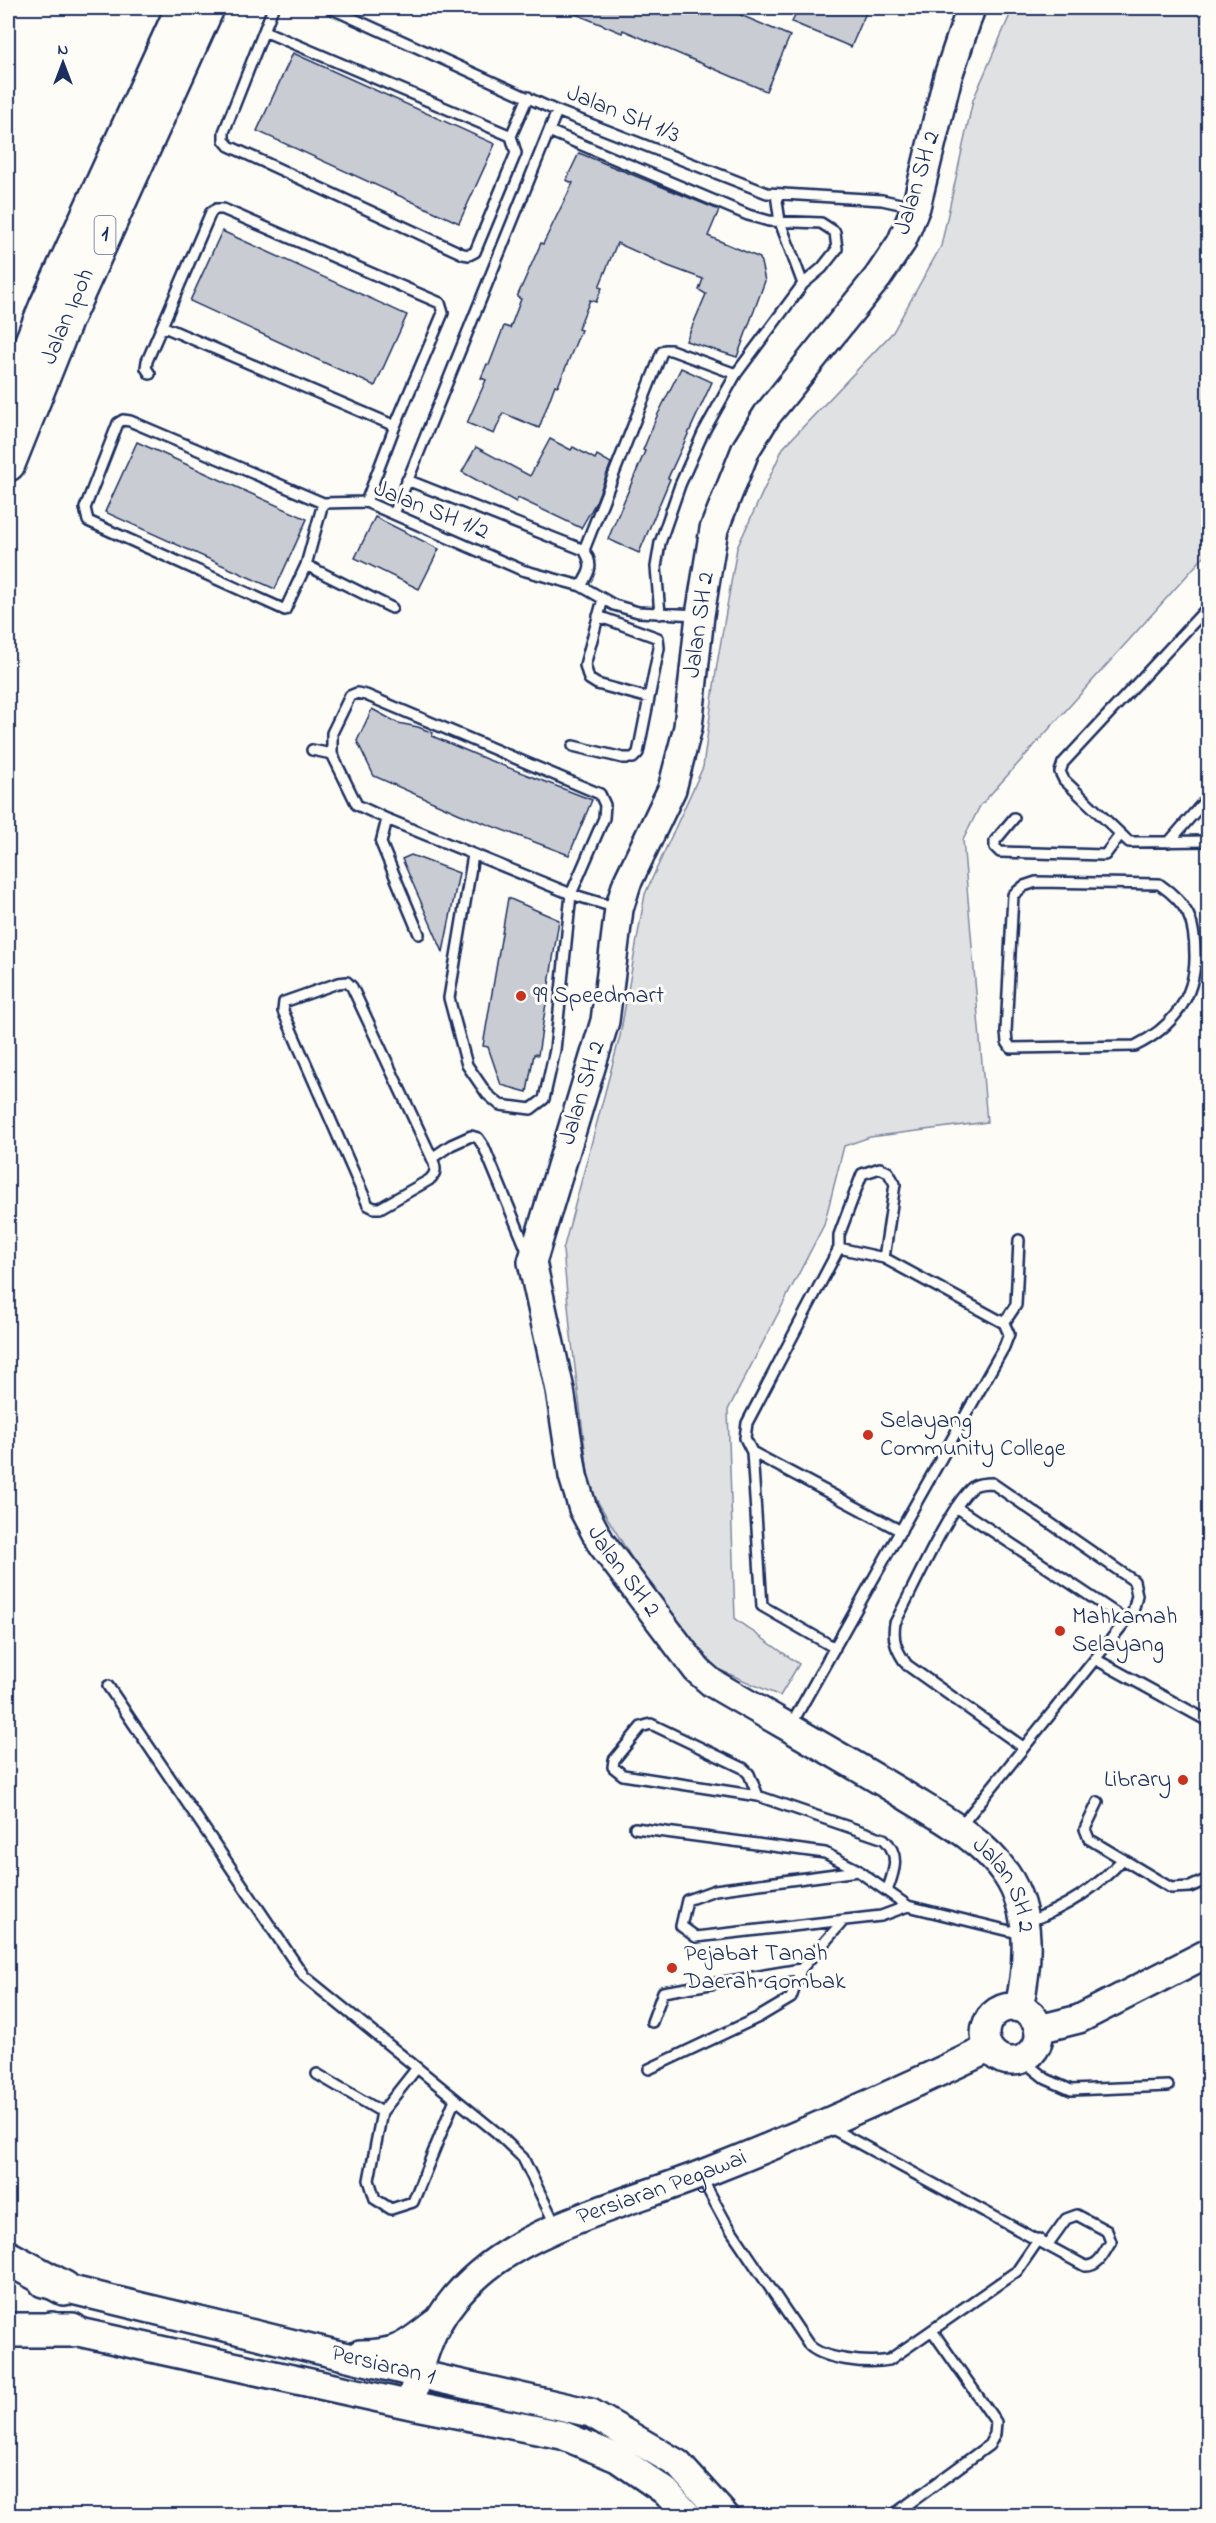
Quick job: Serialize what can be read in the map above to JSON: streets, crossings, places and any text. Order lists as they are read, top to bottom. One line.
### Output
{"streets":{"highway":["1","Jalan Ipoh"],"street":["Jalan SH 2","Persiaran Pegawai","Persiaran 1"],"lane":["Jalan SH 1/3","Jalan SH 1/2"]},"crossings":[["Jalan SH 1/3","Jalan SH 2"],["Jalan SH 2","Jalan SH 1/2"],["Jalan SH 2","Persiaran Pegawai"],["Persiaran Pegawai","Persiaran 1"]],"places":["99 Speedmart","Selayang Community College","Mahkamah Selayang","Library","Pejabat Tanah Daerah Gombak"],"north":"top"}
